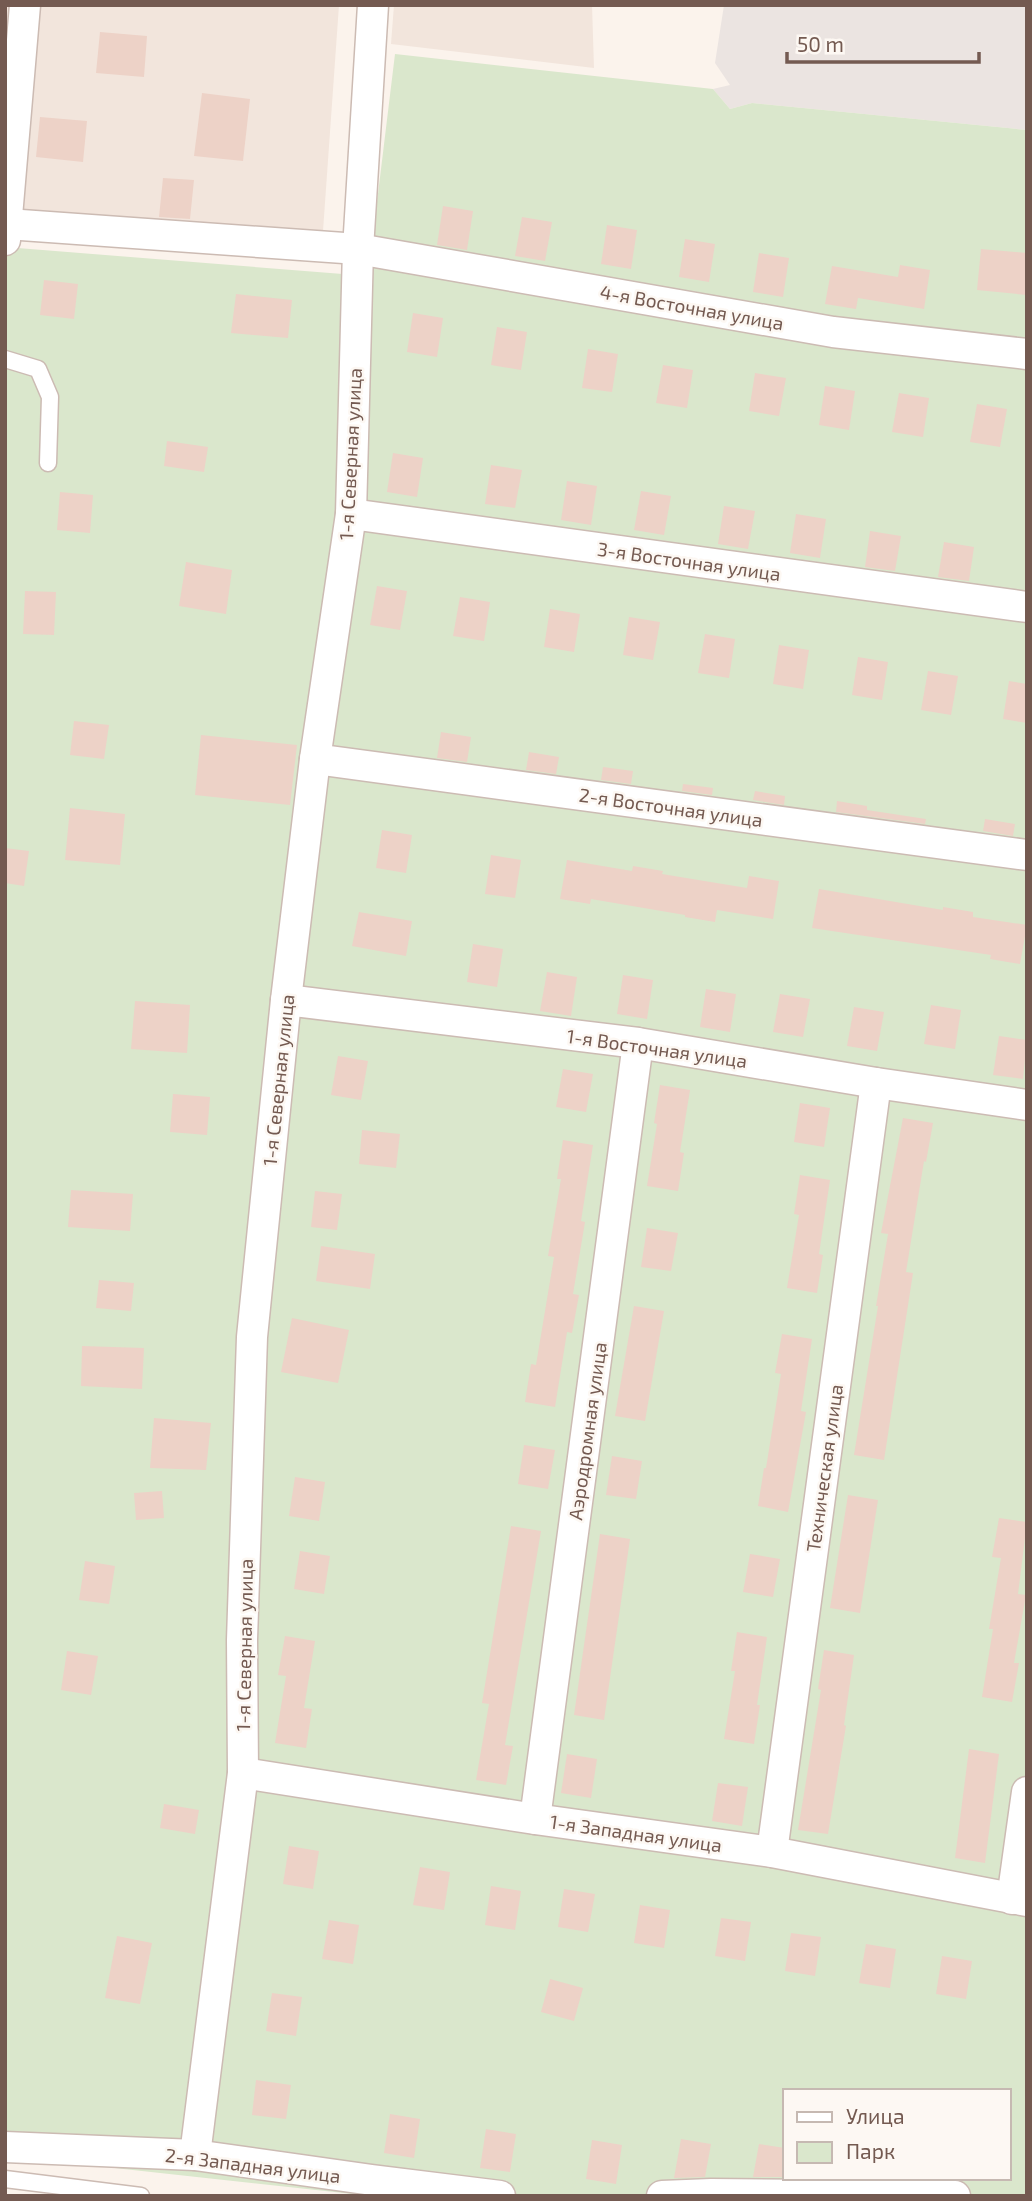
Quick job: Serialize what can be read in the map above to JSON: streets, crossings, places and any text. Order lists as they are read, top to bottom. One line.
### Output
{"streets":{"street":["4-я Восточная улица","1-я Северная улица","3-я Восточная улица","2-я Восточная улица","1-я Восточная улица","Аэродромная улица","Техническая улица","1-я Западная улица","2-я Западная улица"]},"crossings":[["4-я Восточная улица","1-я Северная улица"],["1-я Северная улица","3-я Восточная улица"],["1-я Северная улица","2-я Восточная улица"],["1-я Северная улица","1-я Восточная улица"],["1-я Северная улица","1-я Западная улица"],["1-я Северная улица","2-я Западная улица"],["1-я Восточная улица","Аэродромная улица"],["1-я Восточная улица","Техническая улица"],["Аэродромная улица","1-я Западная улица"],["Техническая улица","1-я Западная улица"]],"legend":["Улица","Парк"],"scale_bar":"50 m"}
